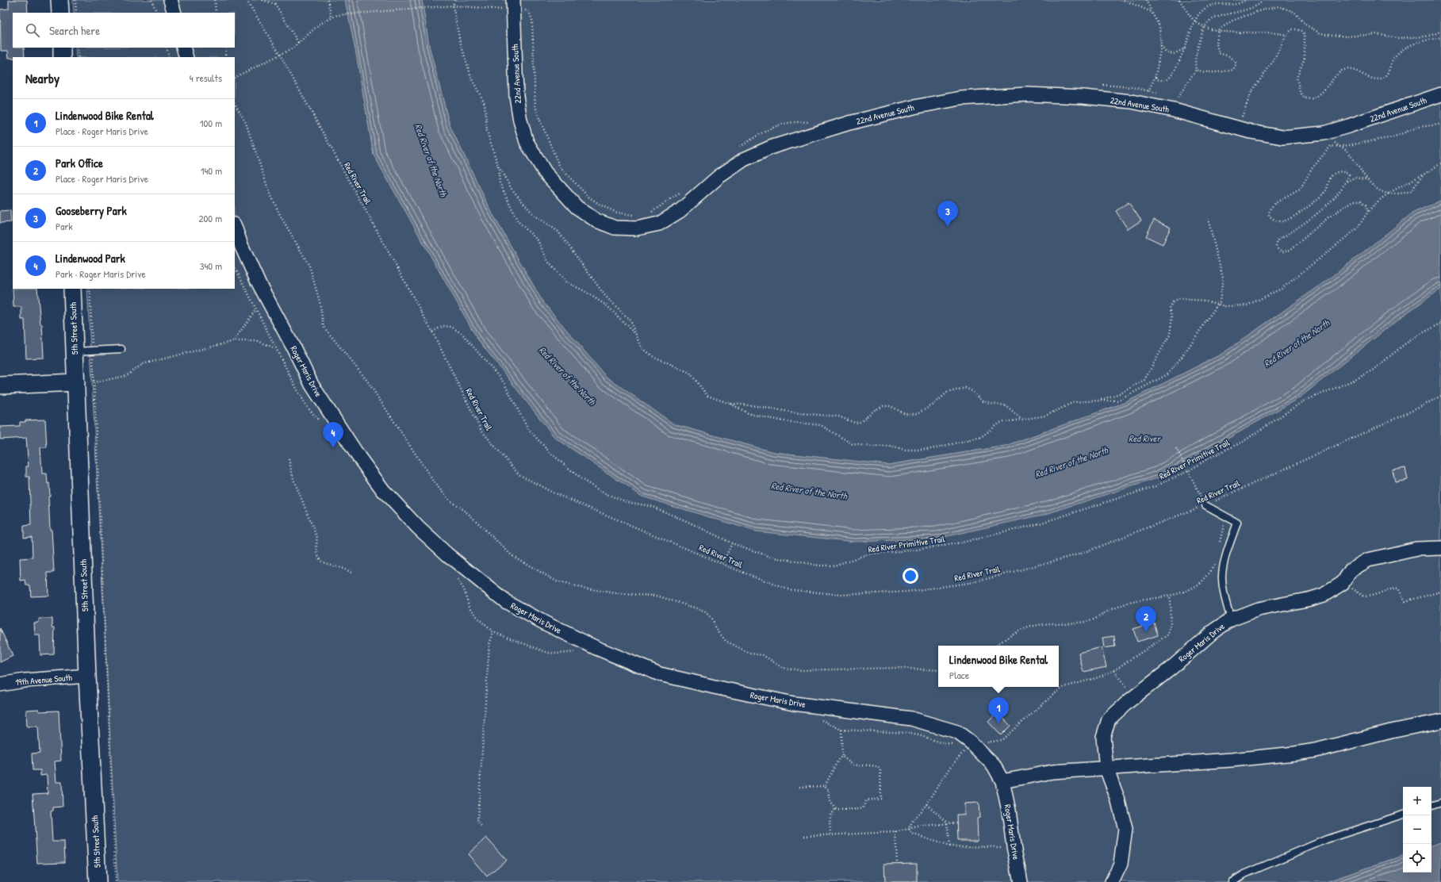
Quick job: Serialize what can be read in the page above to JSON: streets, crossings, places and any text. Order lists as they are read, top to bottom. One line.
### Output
{"streets":{"street":["22nd Avenue South","5th Street South","Roger Maris Drive","19th Avenue South"],"path":["Red River Trail","Red River Primitive Trail"]},"crossings":[["Red River Trail","Red River Primitive Trail"],["5th Street South","19th Avenue South"]],"water":["Red River of the North","Red River"],"page":{"search":"Search here","heading":["Nearby","4 results"],"list":[{"mark":"1","name":"Lindenwood Bike Rental","note":"Place · Roger Maris Drive","value":"100 m"},{"mark":"2","name":"Park Office","note":"Place · Roger Maris Drive","value":"140 m"},{"mark":"3","name":"Gooseberry Park","note":"Park","value":"200 m"},{"mark":"4","name":"Lindenwood Park","note":"Park · Roger Maris Drive","value":"340 m"}],"pins":["3","4","2","1"],"popup":["Lindenwood Bike Rental","Place"],"map_buttons":["+","−"]}}
